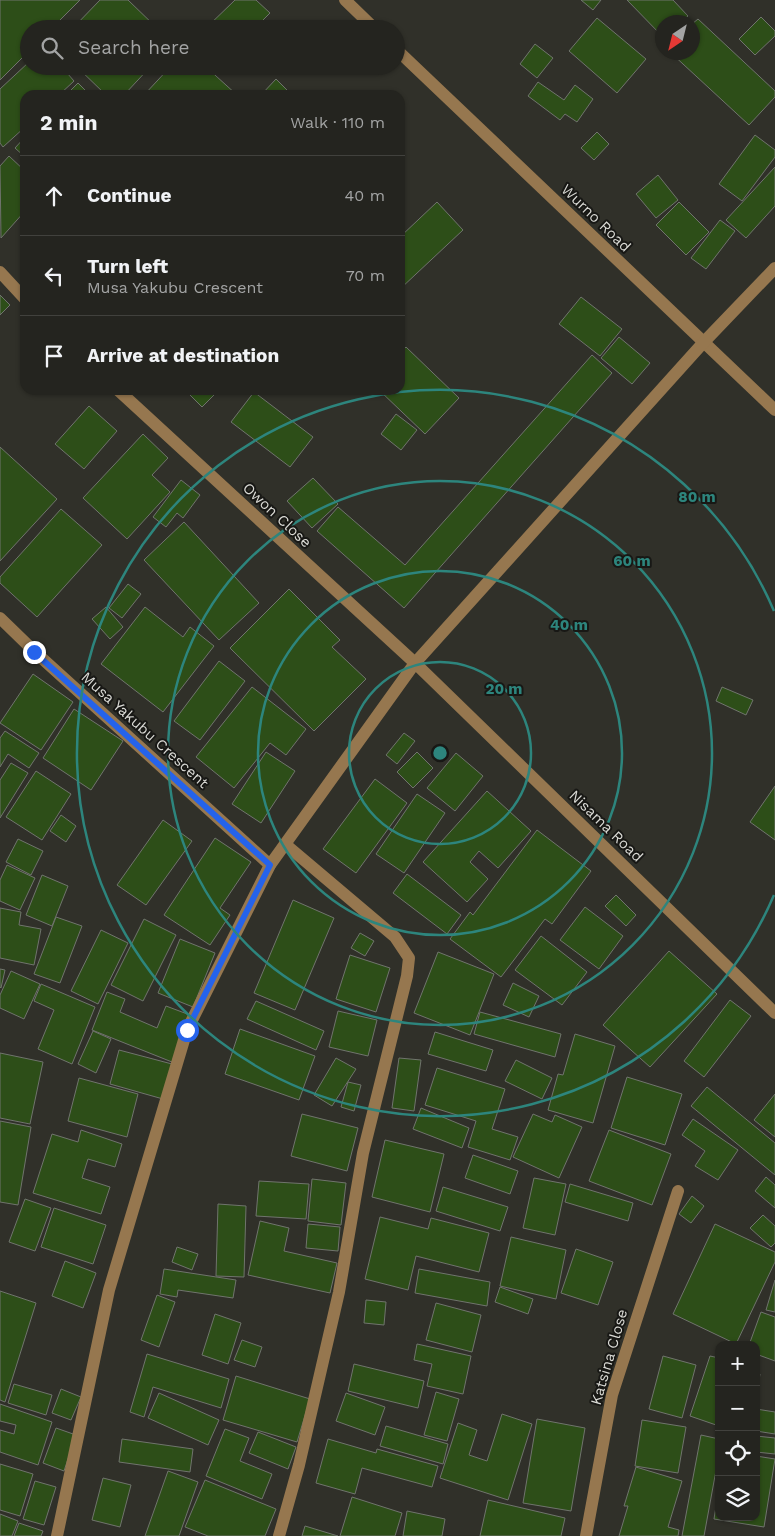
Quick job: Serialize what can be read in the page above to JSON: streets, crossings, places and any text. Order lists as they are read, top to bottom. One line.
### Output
{"streets":{"street":["Wurno Road","Owon Close","Musa Yakubu Crescent","Nisama Road","Katsina Close"]},"crossings":[["Owon Close","Nisama Road"]],"north":"bottom left","page":{"search":"Search here","heading":["2 min","Walk · 110 m"],"list":[["Continue","40 m"],["Turn left","Musa Yakubu Crescent","70 m"],"Arrive at destination"],"map_buttons":["+","−"]},"rings":["80 m","60 m","40 m","20 m"]}
